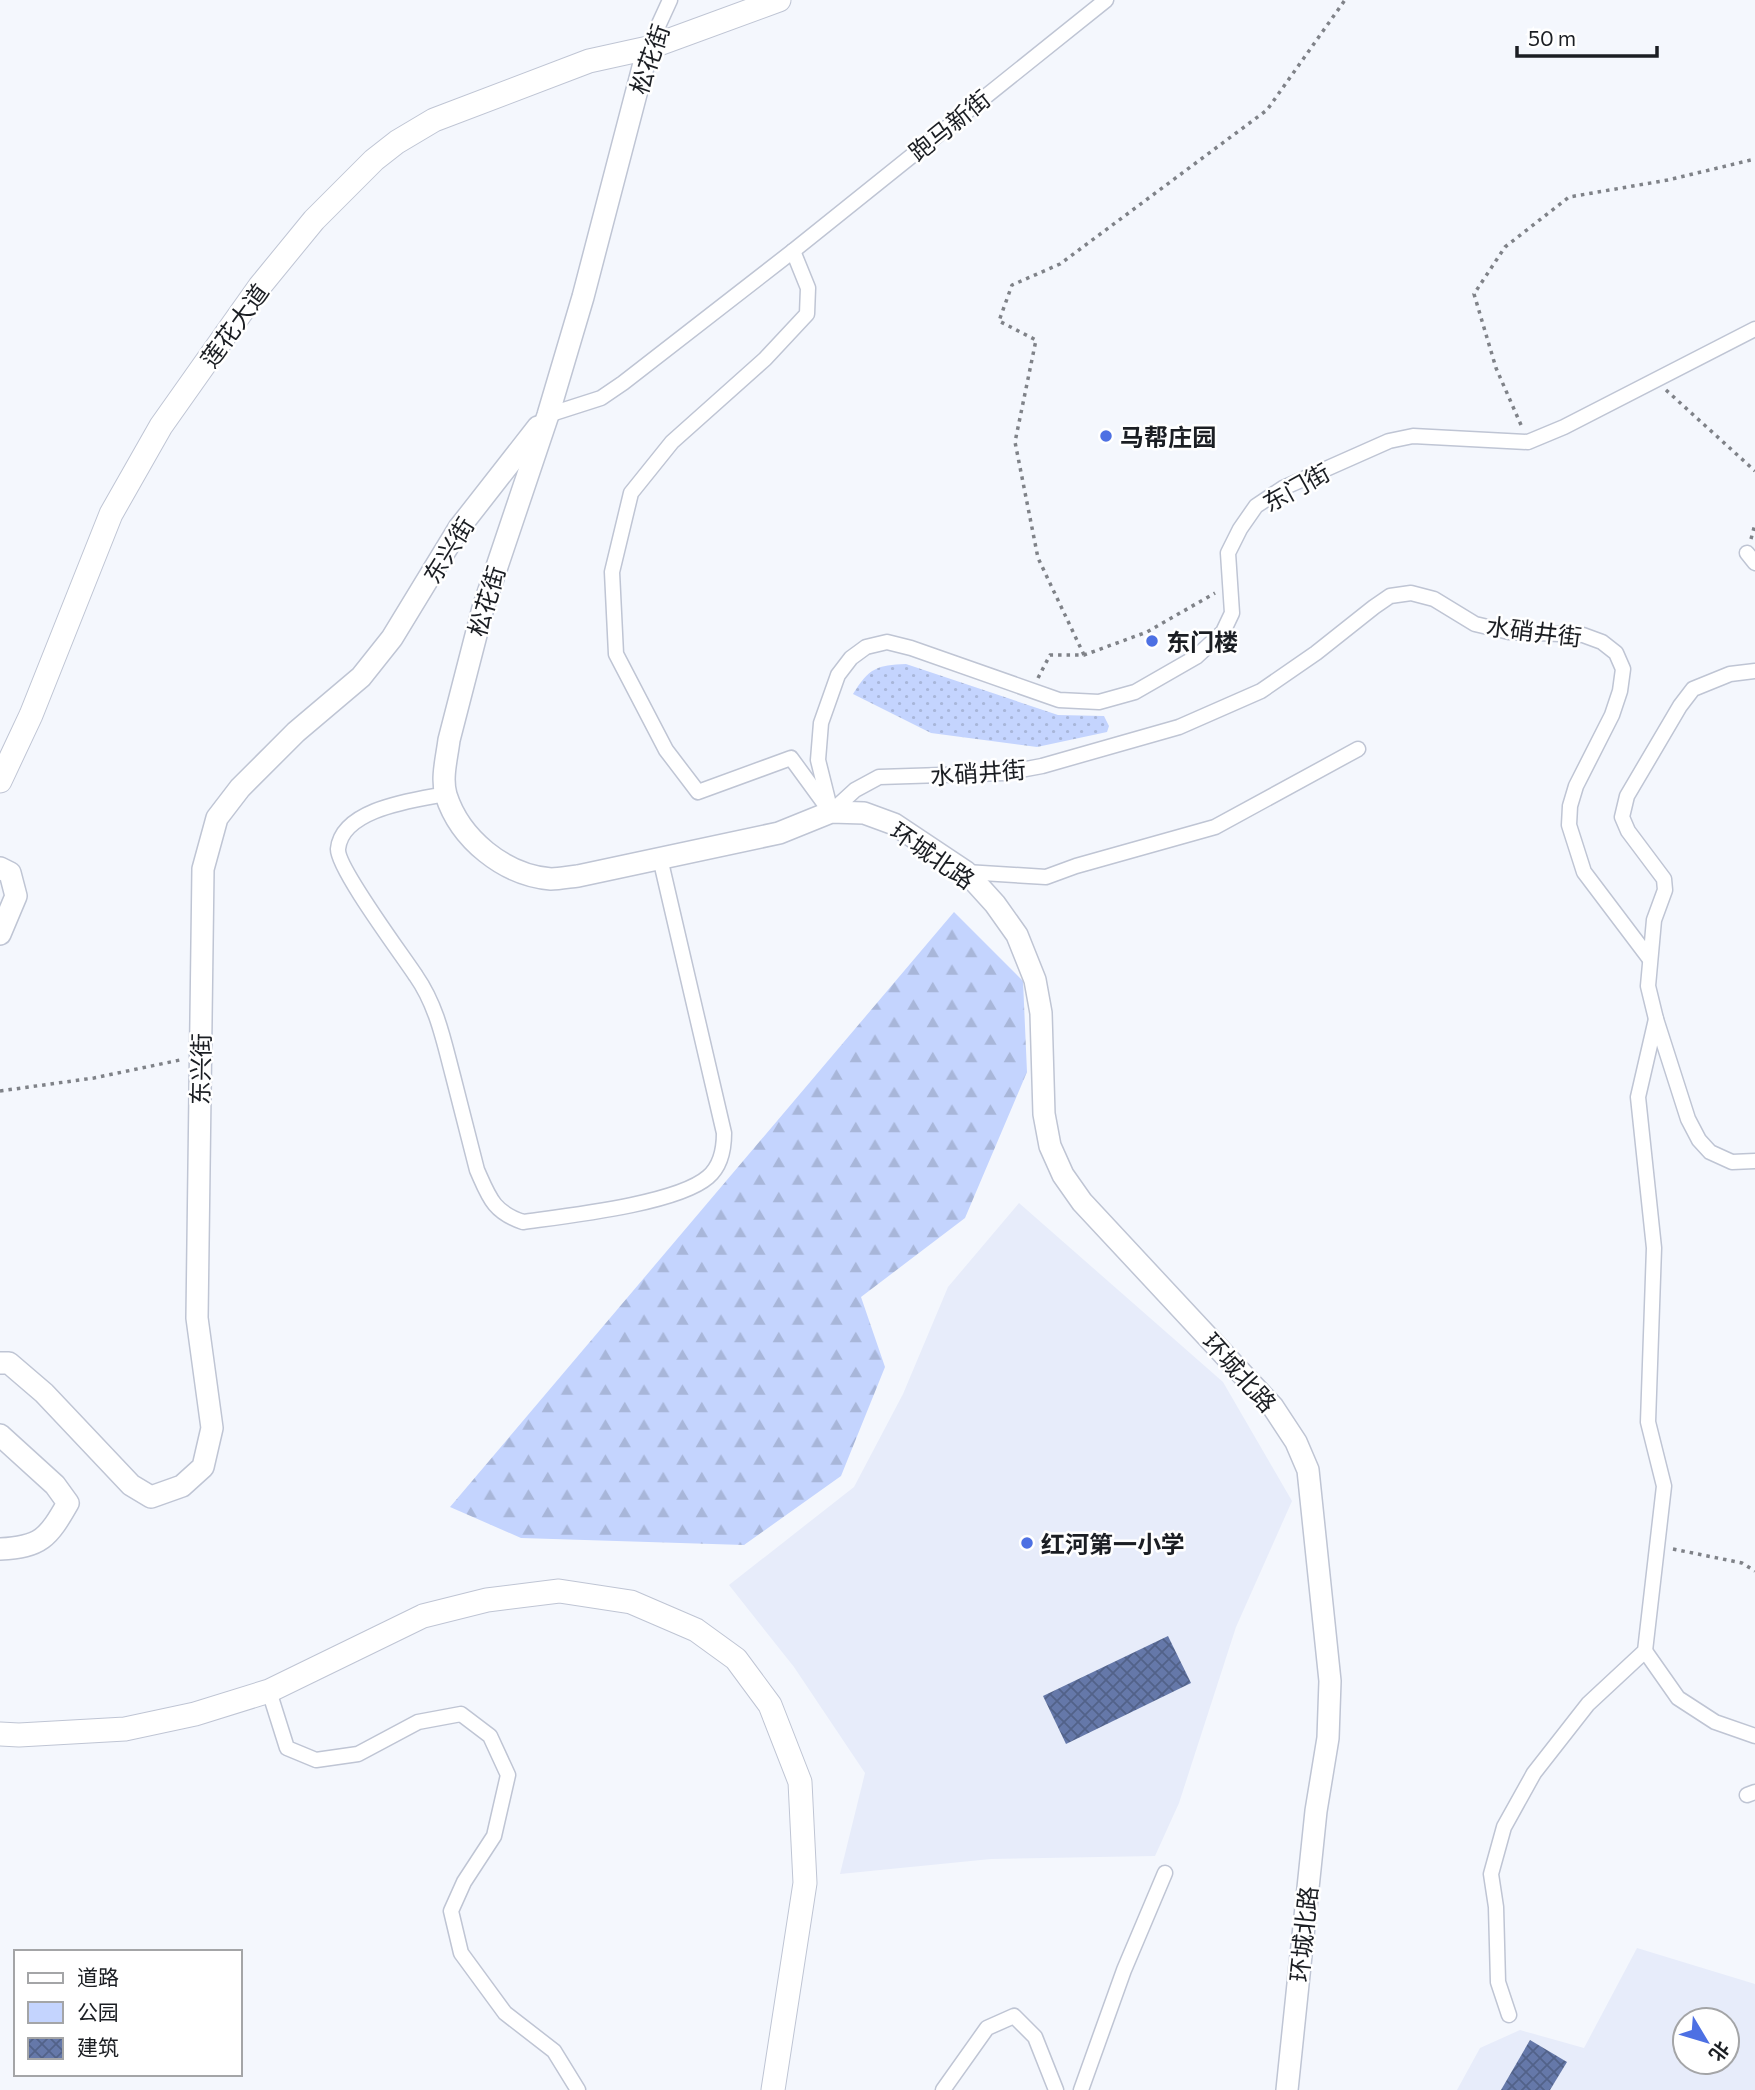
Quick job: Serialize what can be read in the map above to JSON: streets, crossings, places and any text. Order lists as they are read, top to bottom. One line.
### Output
{"streets":{"main road":["莲花大道"],"street":["松花街","跑马新街","东门街","东兴街","水硝井街","环城北路"]},"crossings":[["松花街","莲花大道"],["松花街","东门街"],["松花街","东兴街"],["松花街","水硝井街"],["松花街","环城北路"],["东门街","水硝井街"],["东门街","环城北路"],["水硝井街","环城北路"]],"places":["马帮庄园","东门楼","红河第一小学"],"legend":["道路","公园","建筑"],"scale_bar":"50 m","north":"bottom right"}
